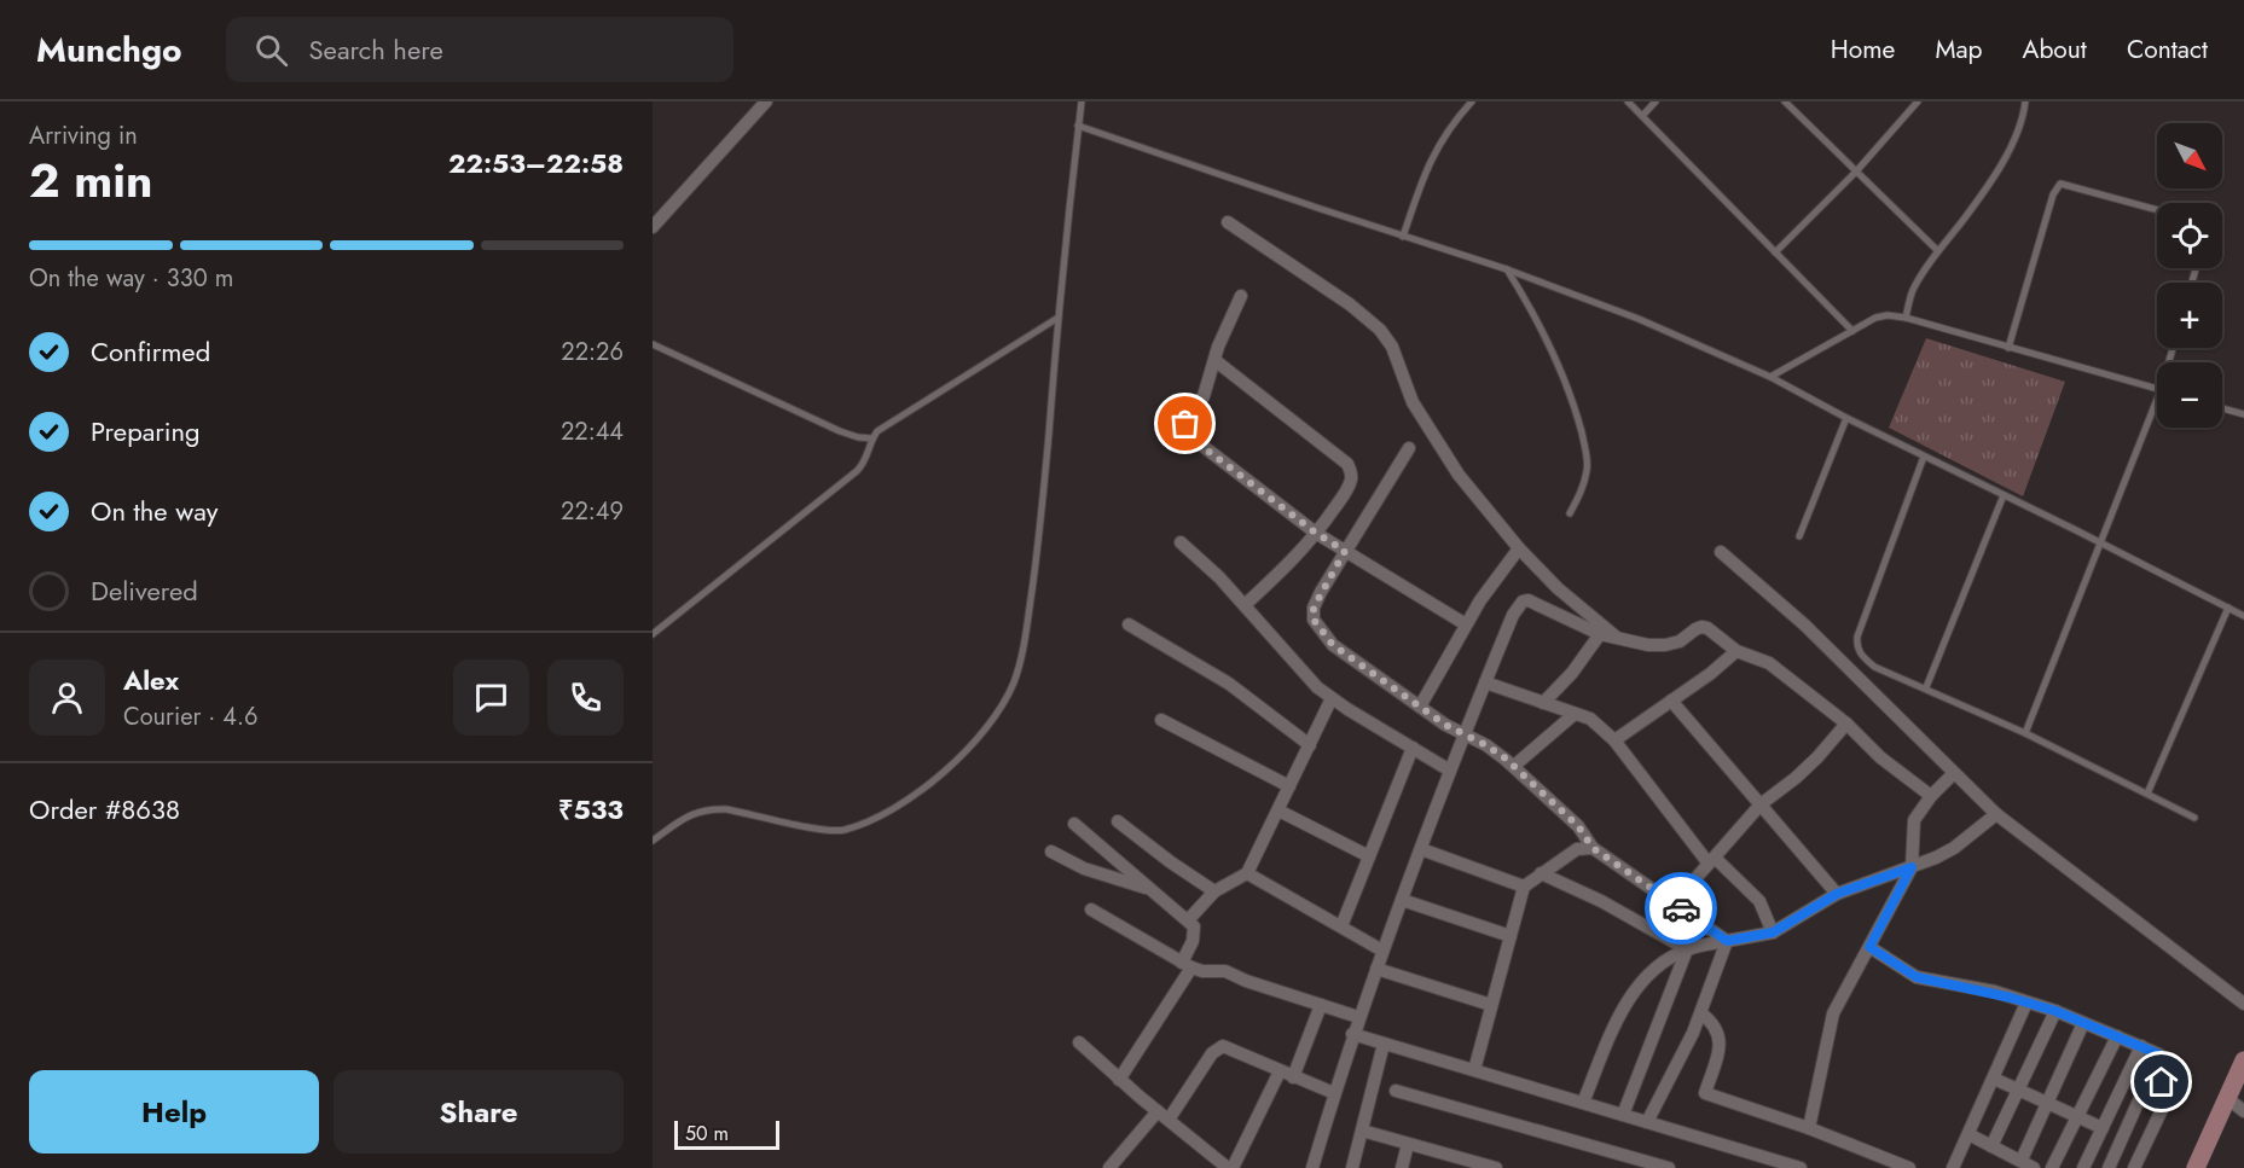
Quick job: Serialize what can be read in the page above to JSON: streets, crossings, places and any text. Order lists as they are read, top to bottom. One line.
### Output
{"scale_bar":"50 m","north":"bottom right","page":{"header":"Munchgo","search":"Search here","nav":["Home","Map","About","Contact"],"heading":["2 min","Arriving in","22:53–22:58"],"panel":["Alex","Courier · 4.6","Order #8638","₹533"],"map_buttons":["+","−"],"bar":"On the way · 330 m","list":[["Confirmed","22:26"],["Preparing","22:44"],["On the way","22:49"],"Delivered"],"buttons":["Help","Share"],"scale":"50 m"}}
